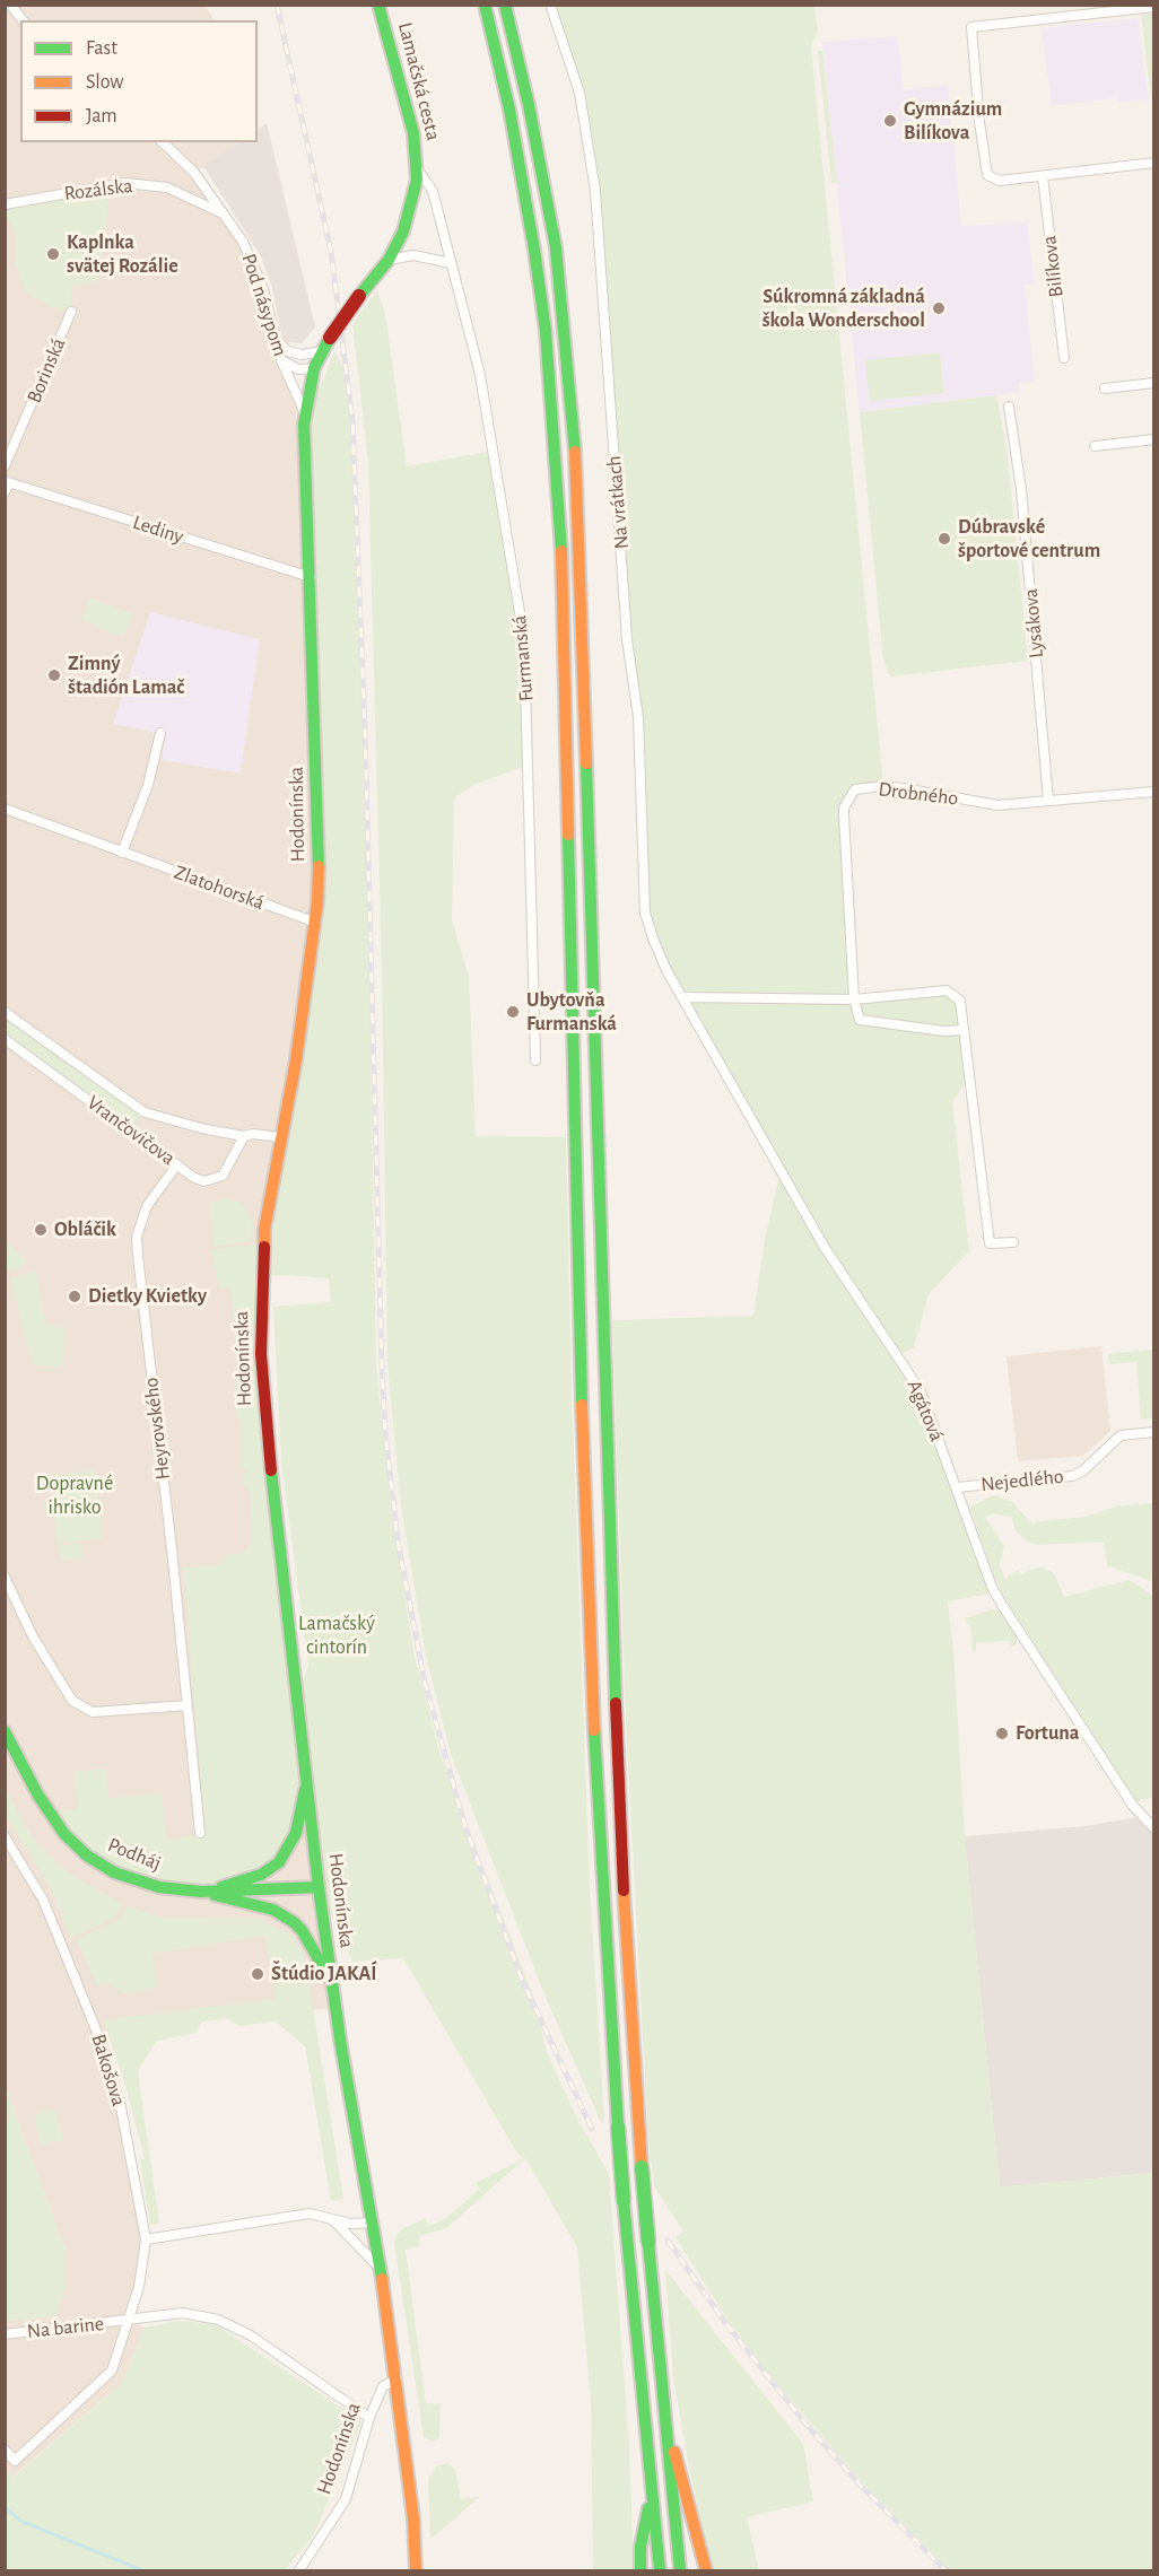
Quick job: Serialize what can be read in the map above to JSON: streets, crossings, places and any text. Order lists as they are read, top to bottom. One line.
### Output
{"streets":{"main road":["Lamačská cesta","Hodonínska","Podháj"],"street":["Rozálska","Bilíkova","Pod násypom","Borinská","Na vrátkach","Lediny","Lysákova","Furmanská","Drobného","Zlatohorská","Vrančovičova","Agátová","Heyrovského","Nejedlého","Bakošova","Na barine"]},"crossings":[["Lamačská cesta","Furmanská"],["Lamačská cesta","Hodonínska"],["Rozálska","Pod násypom"],["Pod násypom","Hodonínska"],["Na vrátkach","Agátová"],["Lediny","Hodonínska"],["Lysákova","Drobného"],["Hodonínska","Zlatohorská"],["Hodonínska","Vrančovičova"],["Hodonínska","Podháj"],["Hodonínska","Na barine"],["Vrančovičova","Heyrovského"],["Agátová","Nejedlého"],["Bakošova","Na barine"]],"parks":["Dopravné ihrisko","Lamačský cintorín"],"places":["Gymnázium Bilíkova","Kaplnka svätej Rozálie","Súkromná základná škola Wonderschool","Dúbravské športové centrum","Zimný štadión Lamač","Ubytovňa Furmanská","Obláčik","Dietky Kvietky","Fortuna","Štúdio JAKAÍ"],"legend":["Fast","Slow","Jam"]}
